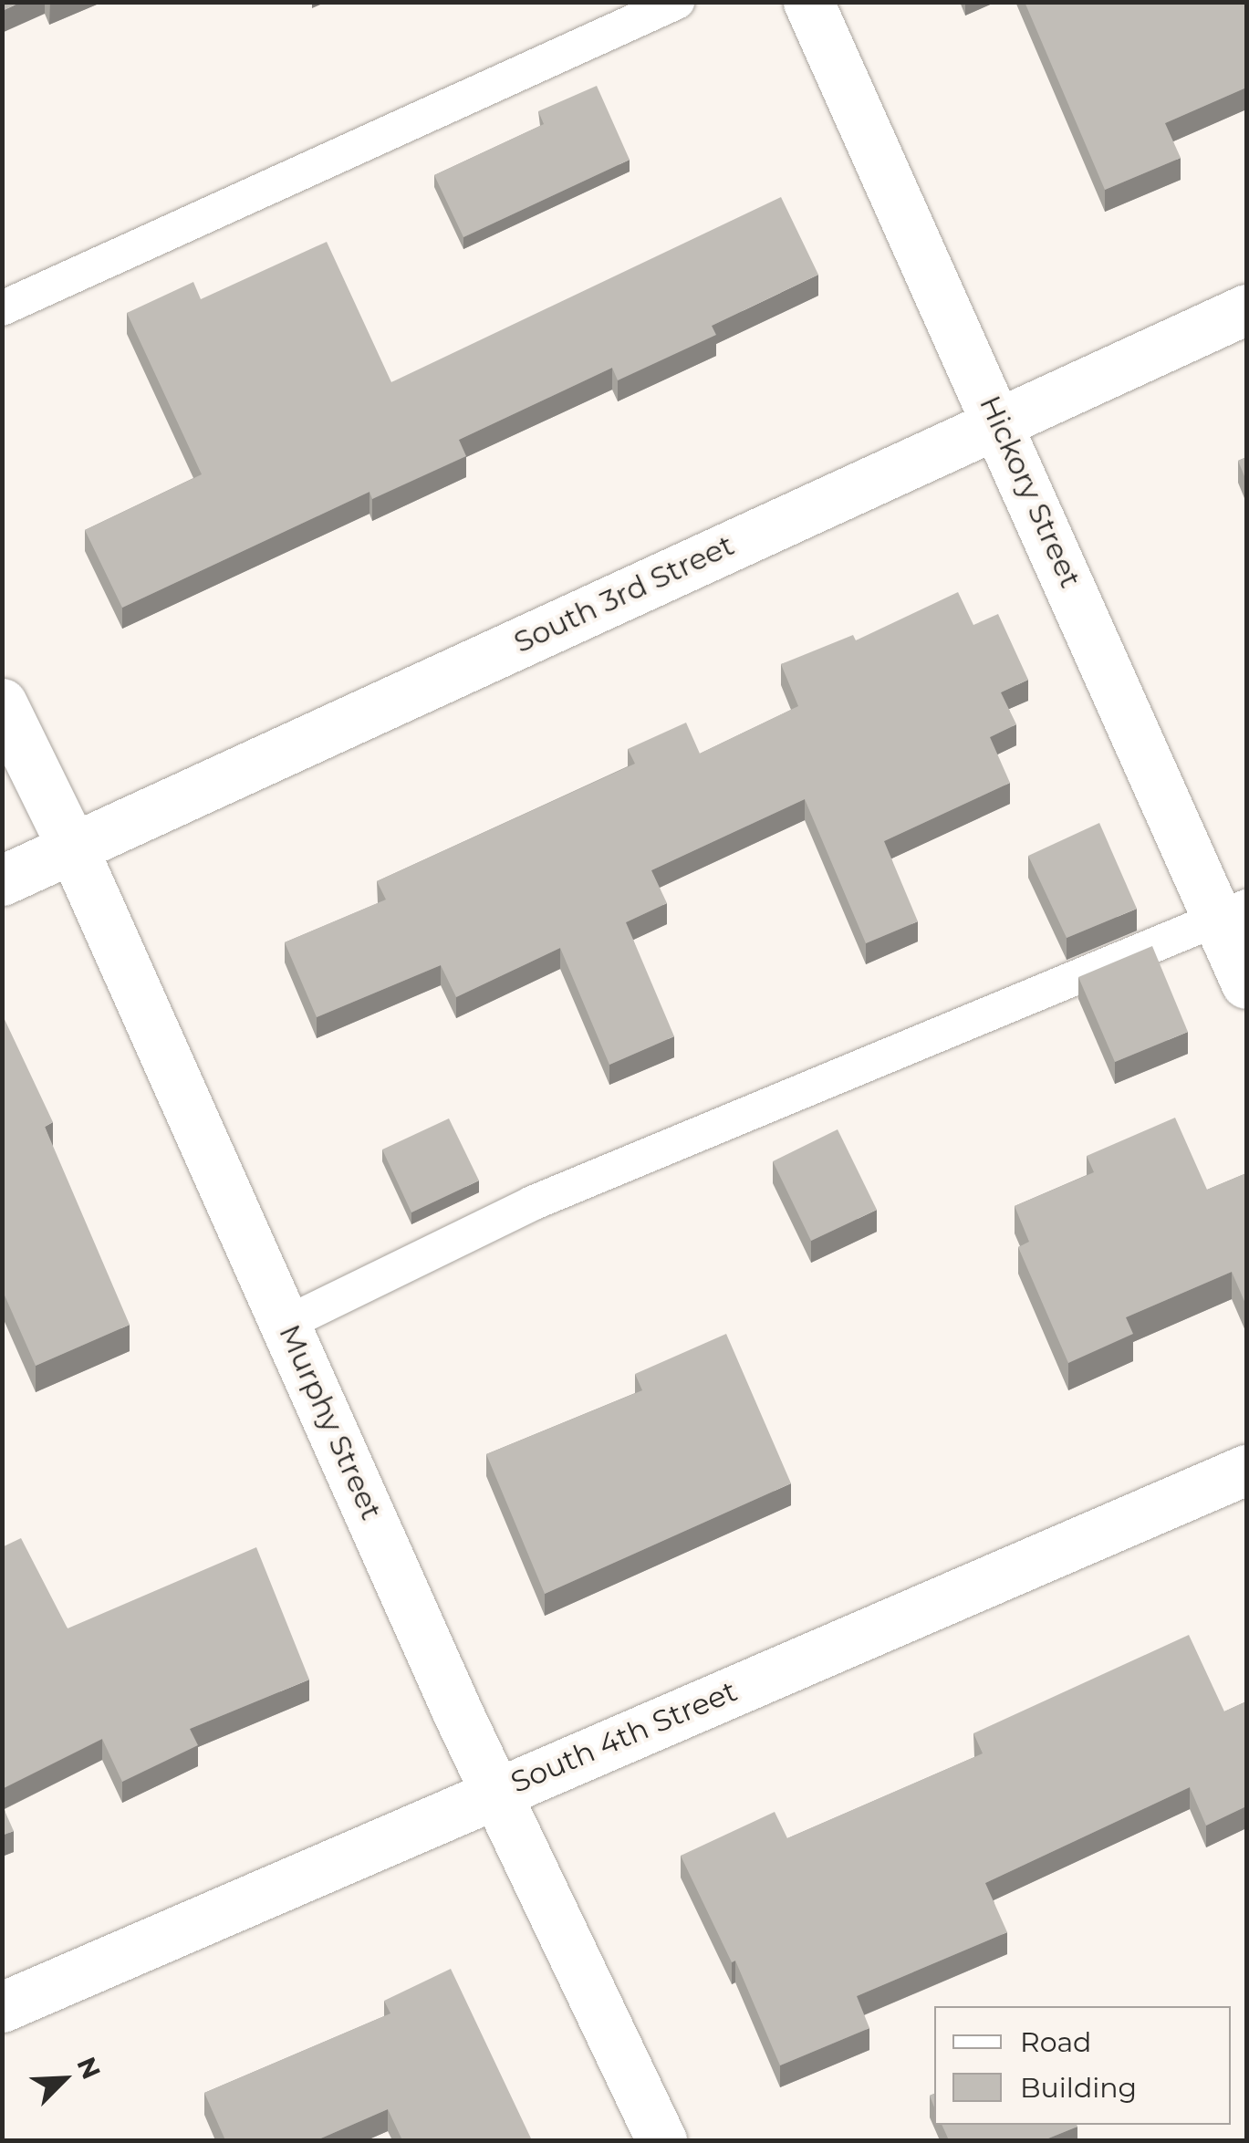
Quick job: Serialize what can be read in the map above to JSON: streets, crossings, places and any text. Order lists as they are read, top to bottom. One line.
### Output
{"streets":{"street":["Hickory Street","South 3rd Street","Murphy Street","South 4th Street"]},"crossings":[["Hickory Street","South 3rd Street"],["South 3rd Street","Murphy Street"],["Murphy Street","South 4th Street"]],"legend":["Road","Building"],"north":"top right"}
